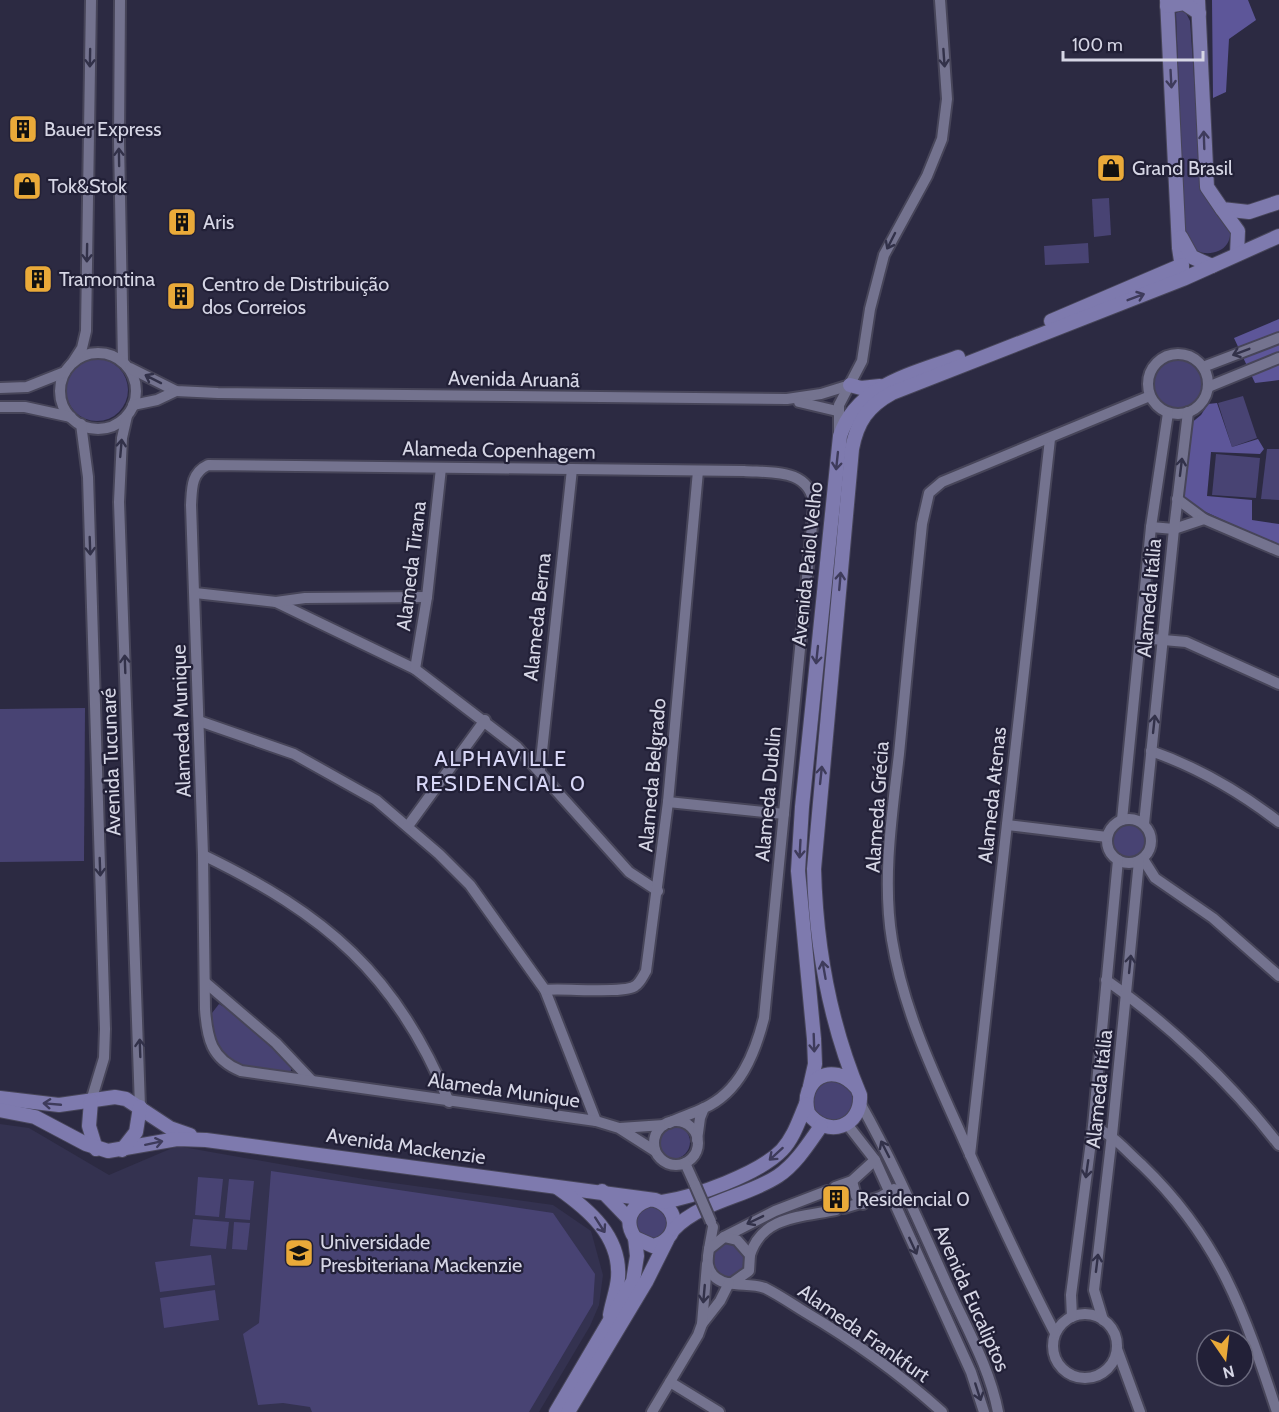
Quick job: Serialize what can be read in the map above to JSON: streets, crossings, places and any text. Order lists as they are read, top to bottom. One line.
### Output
{"streets":{"main road":["Avenida Paiol Velho","Avenida Mackenzie"],"street":["Avenida Aruanã","Alameda Copenhagem","Alameda Tirana","Alameda Itália","Alameda Berna","Alameda Munique","Avenida Tucunaré","Alameda Belgrado","Alameda Dublin","Alameda Atenas","Alameda Grécia","Avenida Eucaliptos","Alameda Frankfurt"]},"crossings":[["Avenida Aruanã","Avenida Tucunaré"],["Alameda Copenhagem","Alameda Tirana"],["Alameda Copenhagem","Alameda Berna"],["Alameda Copenhagem","Alameda Munique"],["Alameda Copenhagem","Alameda Belgrado"],["Alameda Copenhagem","Alameda Dublin"],["Avenida Paiol Velho","Avenida Mackenzie"],["Avenida Paiol Velho","Avenida Eucaliptos"],["Alameda Itália","Alameda Grécia"],["Alameda Munique","Alameda Dublin"],["Avenida Tucunaré","Avenida Mackenzie"],["Alameda Atenas","Alameda Grécia"]],"districts":["ALPHAVILLE RESIDENCIAL 0"],"places":{"building":["Bauer Express","Aris","Tramontina","Centro de Distribuição dos Correios","Residencial 0"],"shop":["Grand Brasil","Tok&Stok"],"school or university":["Universidade Presbiteriana Mackenzie"]},"scale_bar":"100 m","north":"bottom"}
